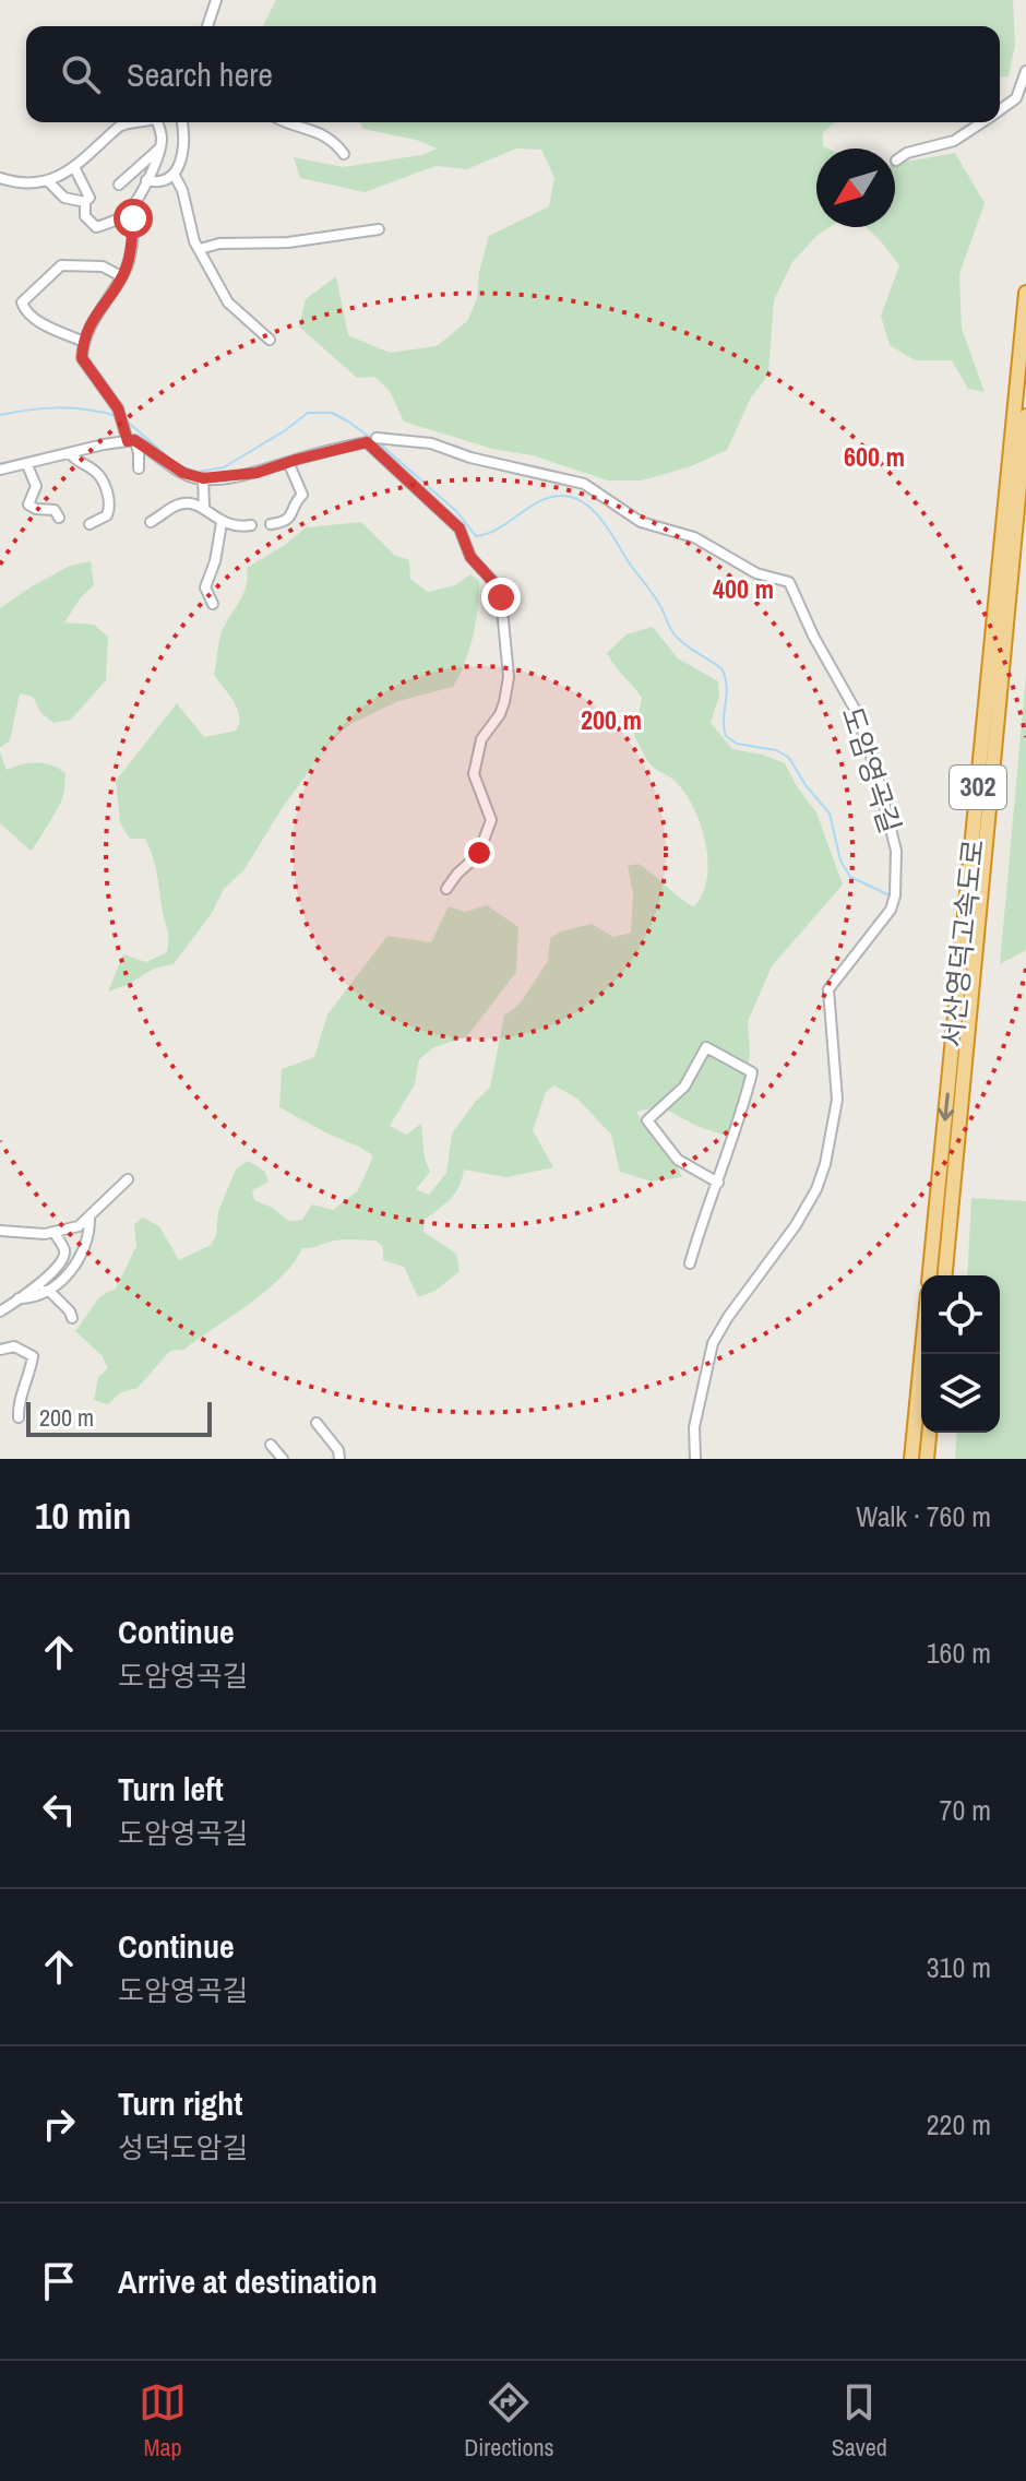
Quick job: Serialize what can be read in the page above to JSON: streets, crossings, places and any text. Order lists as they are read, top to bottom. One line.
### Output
{"streets":{"highway":["302","서산영덕고속도로"],"street":["도암영곡길"]},"scale_bar":"200 m","north":"bottom left","page":{"search":"Search here","scale":"200 m","heading":["10 min","Walk · 760 m"],"list":[["Continue","도암영곡길","160 m"],["Turn left","도암영곡길","70 m"],["Continue","도암영곡길","310 m"],["Turn right","성덕도암길","220 m"],"Arrive at destination"],"nav":["Map","Directions","Saved"]},"rings":["600 m","400 m","200 m"]}
